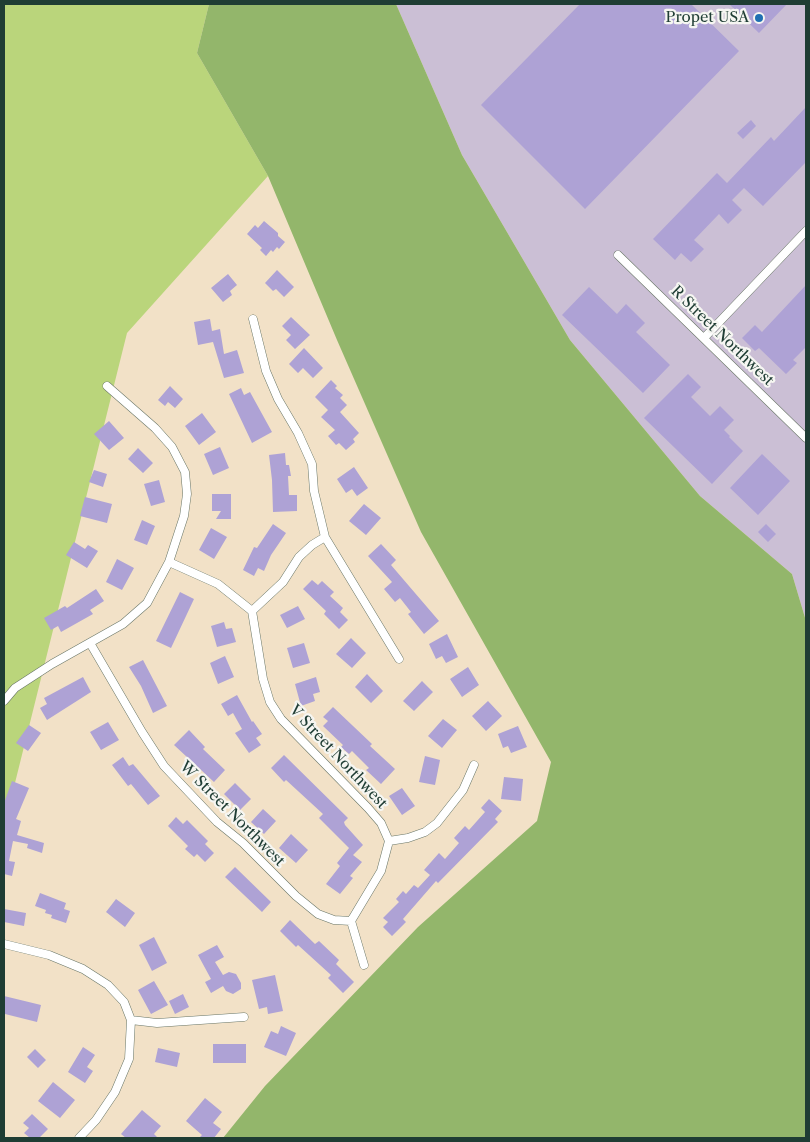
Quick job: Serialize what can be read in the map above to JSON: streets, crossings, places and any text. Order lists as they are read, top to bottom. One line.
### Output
{"streets":{"street":["R Street Northwest","V Street Northwest","W Street Northwest"]},"places":["Propet USA"]}
